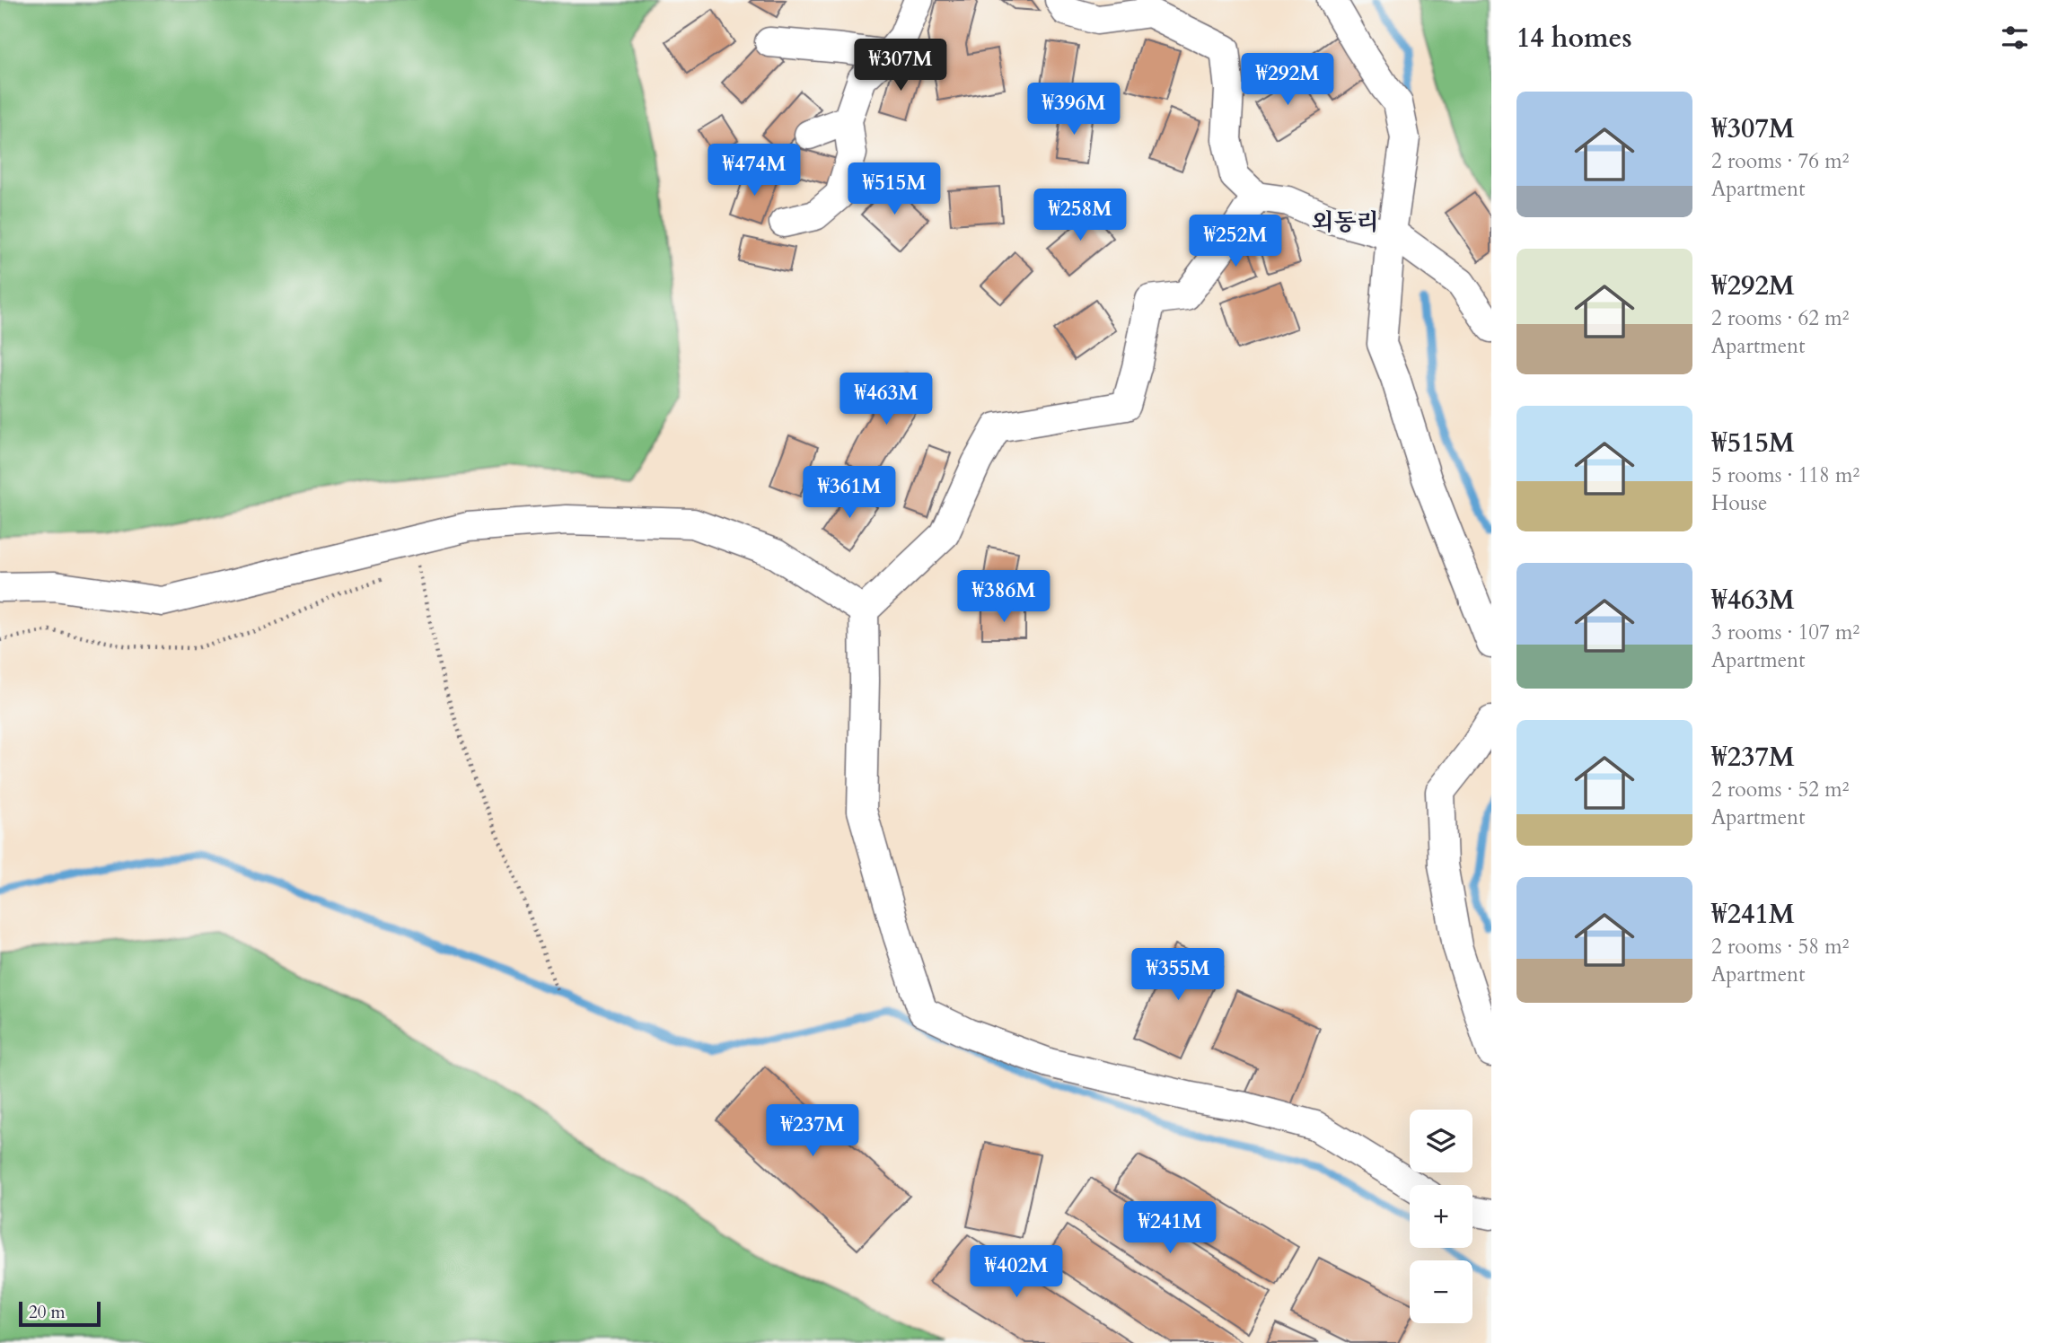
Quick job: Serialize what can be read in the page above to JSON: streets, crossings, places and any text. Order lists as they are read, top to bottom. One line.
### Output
{"districts":["외동리"],"scale_bar":"20 m","page":{"heading":"14 homes","price":["₩307M","₩292M","₩396M","₩474M","₩515M","₩258M","₩252M","₩463M","₩361M","₩386M","₩355M","₩237M","₩241M","₩402M"],"list":[{"name":"₩307M","note":"2 rooms · 76 m² · Apartment"},{"name":"₩292M","note":"2 rooms · 62 m² · Apartment"},{"name":"₩515M","note":"5 rooms · 118 m² · House"},{"name":"₩463M","note":"3 rooms · 107 m² · Apartment"},{"name":"₩237M","note":"2 rooms · 52 m² · Apartment"},{"name":"₩241M","note":"2 rooms · 58 m² · Apartment"}],"map_buttons":["+","−"],"scale":"20 m"}}
